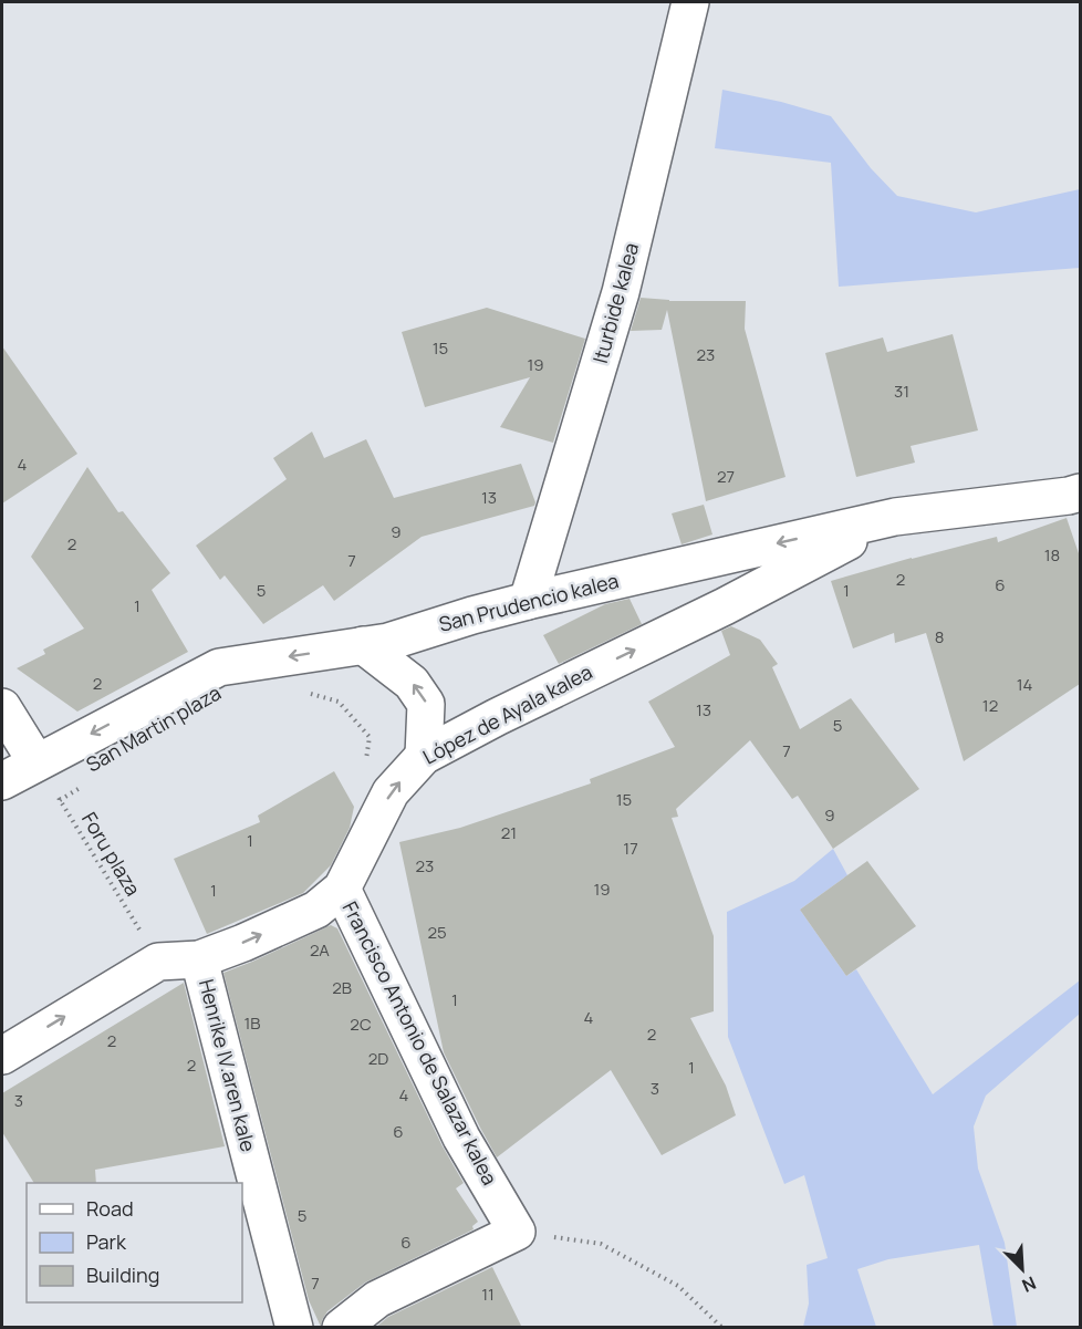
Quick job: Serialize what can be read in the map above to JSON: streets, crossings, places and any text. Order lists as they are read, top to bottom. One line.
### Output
{"streets":{"street":["Iturbide kalea","San Prudencio kalea","López de Ayala kalea","Francisco Antonio de Salazar kalea","Henrike IV.aren kale"],"path":["San Martin plaza","Foru plaza"]},"crossings":[["Iturbide kalea","San Prudencio kalea"],["San Prudencio kalea","López de Ayala kalea"],["San Prudencio kalea","Foru plaza"],["López de Ayala kalea","Foru plaza"],["López de Ayala kalea","Francisco Antonio de Salazar kalea"],["López de Ayala kalea","Henrike IV.aren kale"],["San Martin plaza","Foru plaza"]],"one_way":["San Prudencio kalea","López de Ayala kalea"],"house_numbers":["15","23","19","31","4","27","13","9","2","18","7","2","6","5","1","1","8","2","14","12","13","5","7","15","9","21","1","17","23","19","1","25","2A","2B","1","4","1B","2C","2","2","2D","2","1","3","4","3","6","5","6","7","11"],"legend":["Road","Park","Building"],"north":"bottom right"}
